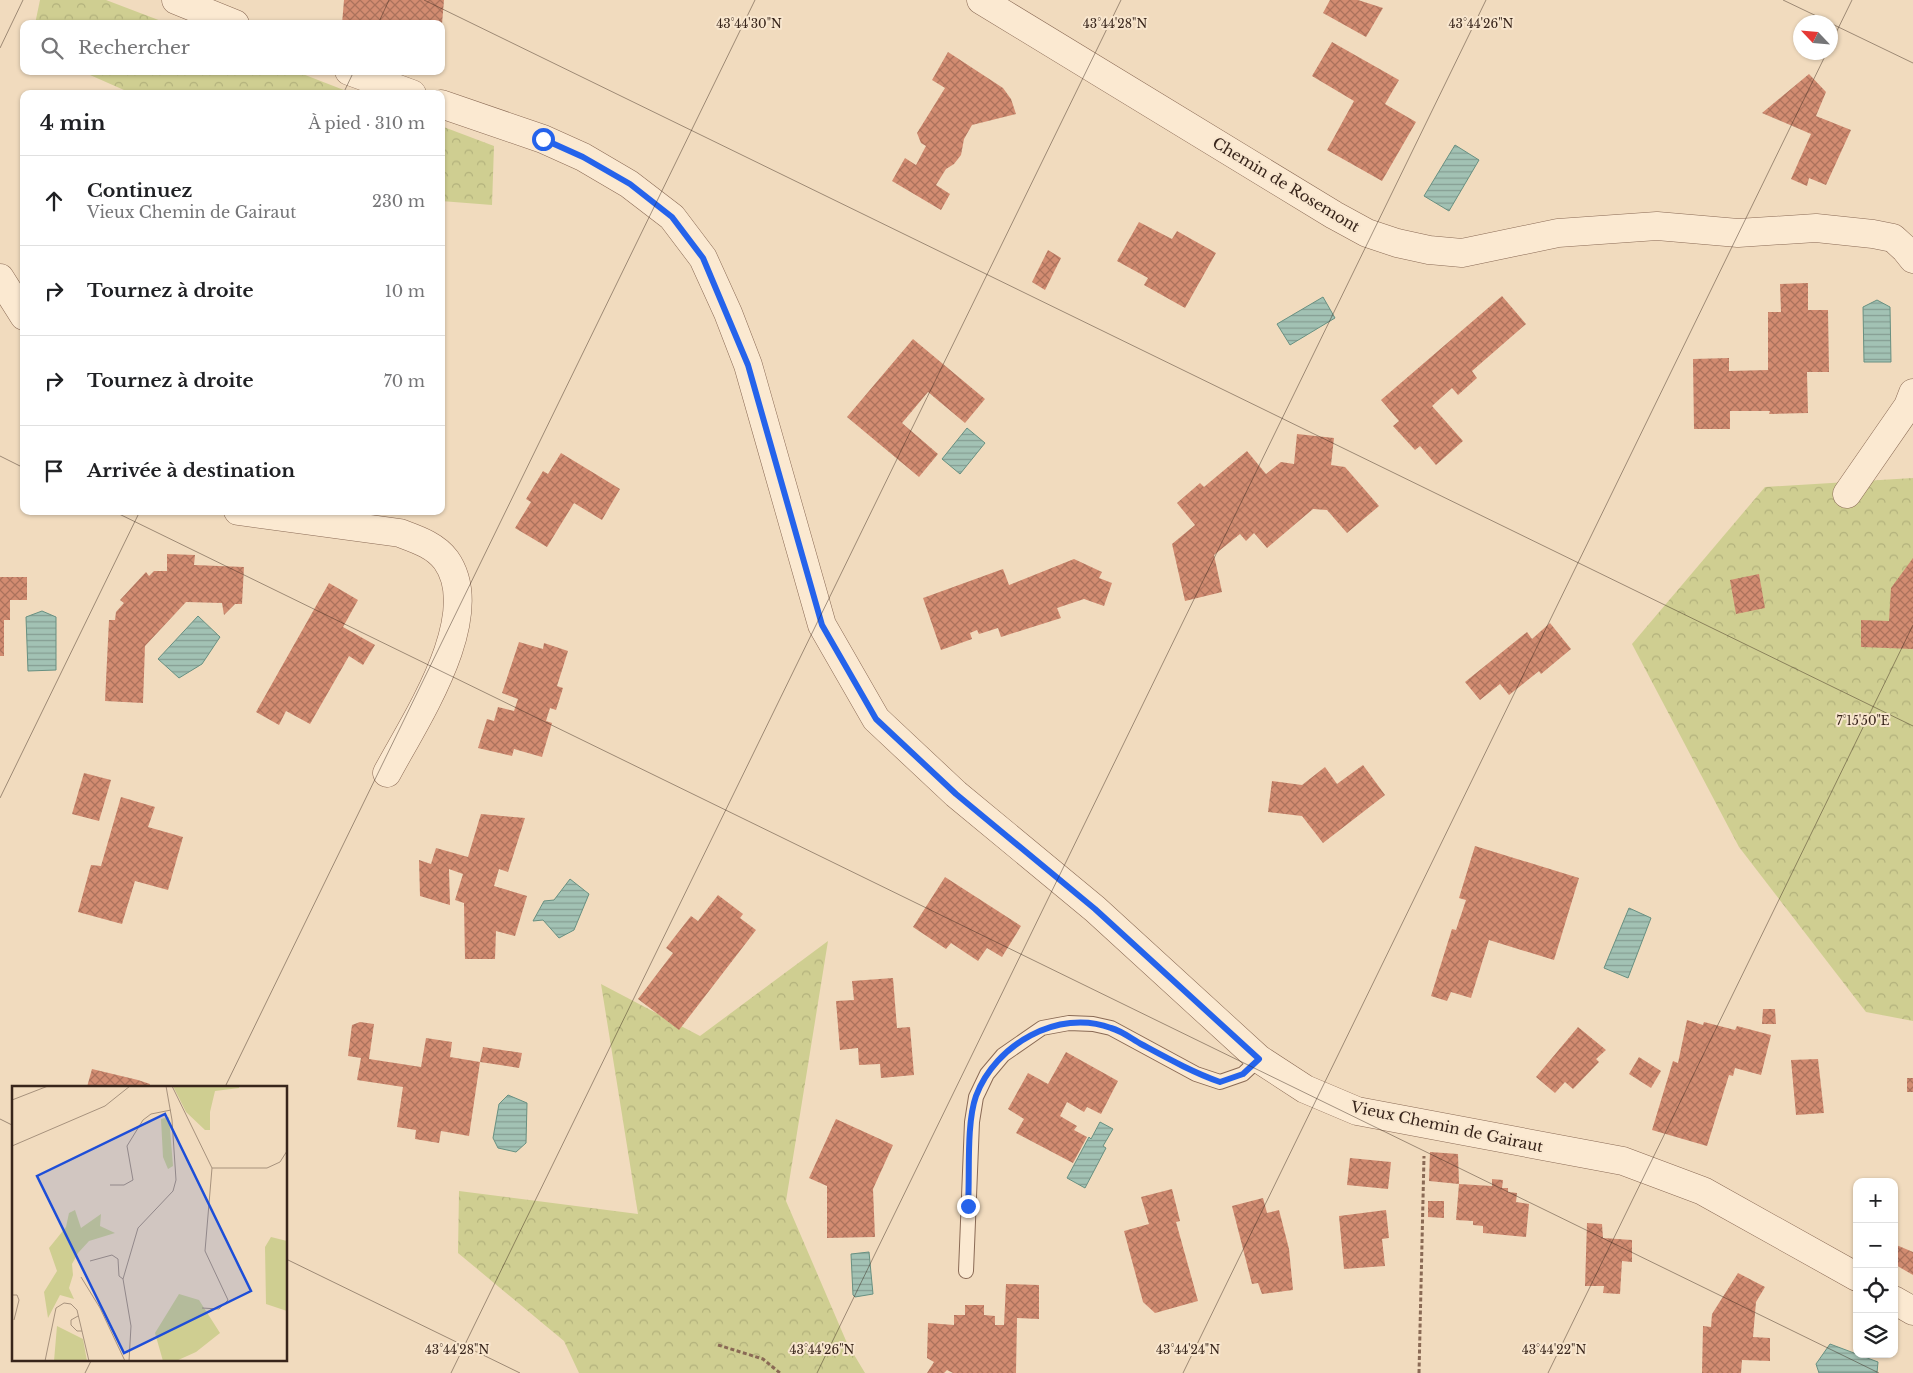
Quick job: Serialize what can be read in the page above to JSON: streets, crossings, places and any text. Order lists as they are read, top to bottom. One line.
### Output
{"streets":{"street":["Chemin de Rosemont","Vieux Chemin de Gairaut"]},"north":"top left","page":{"search":"Rechercher","heading":["4 min","À pied · 310 m"],"list":[["Continuez","Vieux Chemin de Gairaut","230 m"],["Tournez à droite","10 m"],["Tournez à droite","70 m"],"Arrivée à destination"],"map_buttons":["+","−"]},"coordinates":["43°44'30\"N","43°44'28\"N","43°44'26\"N","7°15'50\"E","43°44'24\"N","43°44'22\"N"]}
